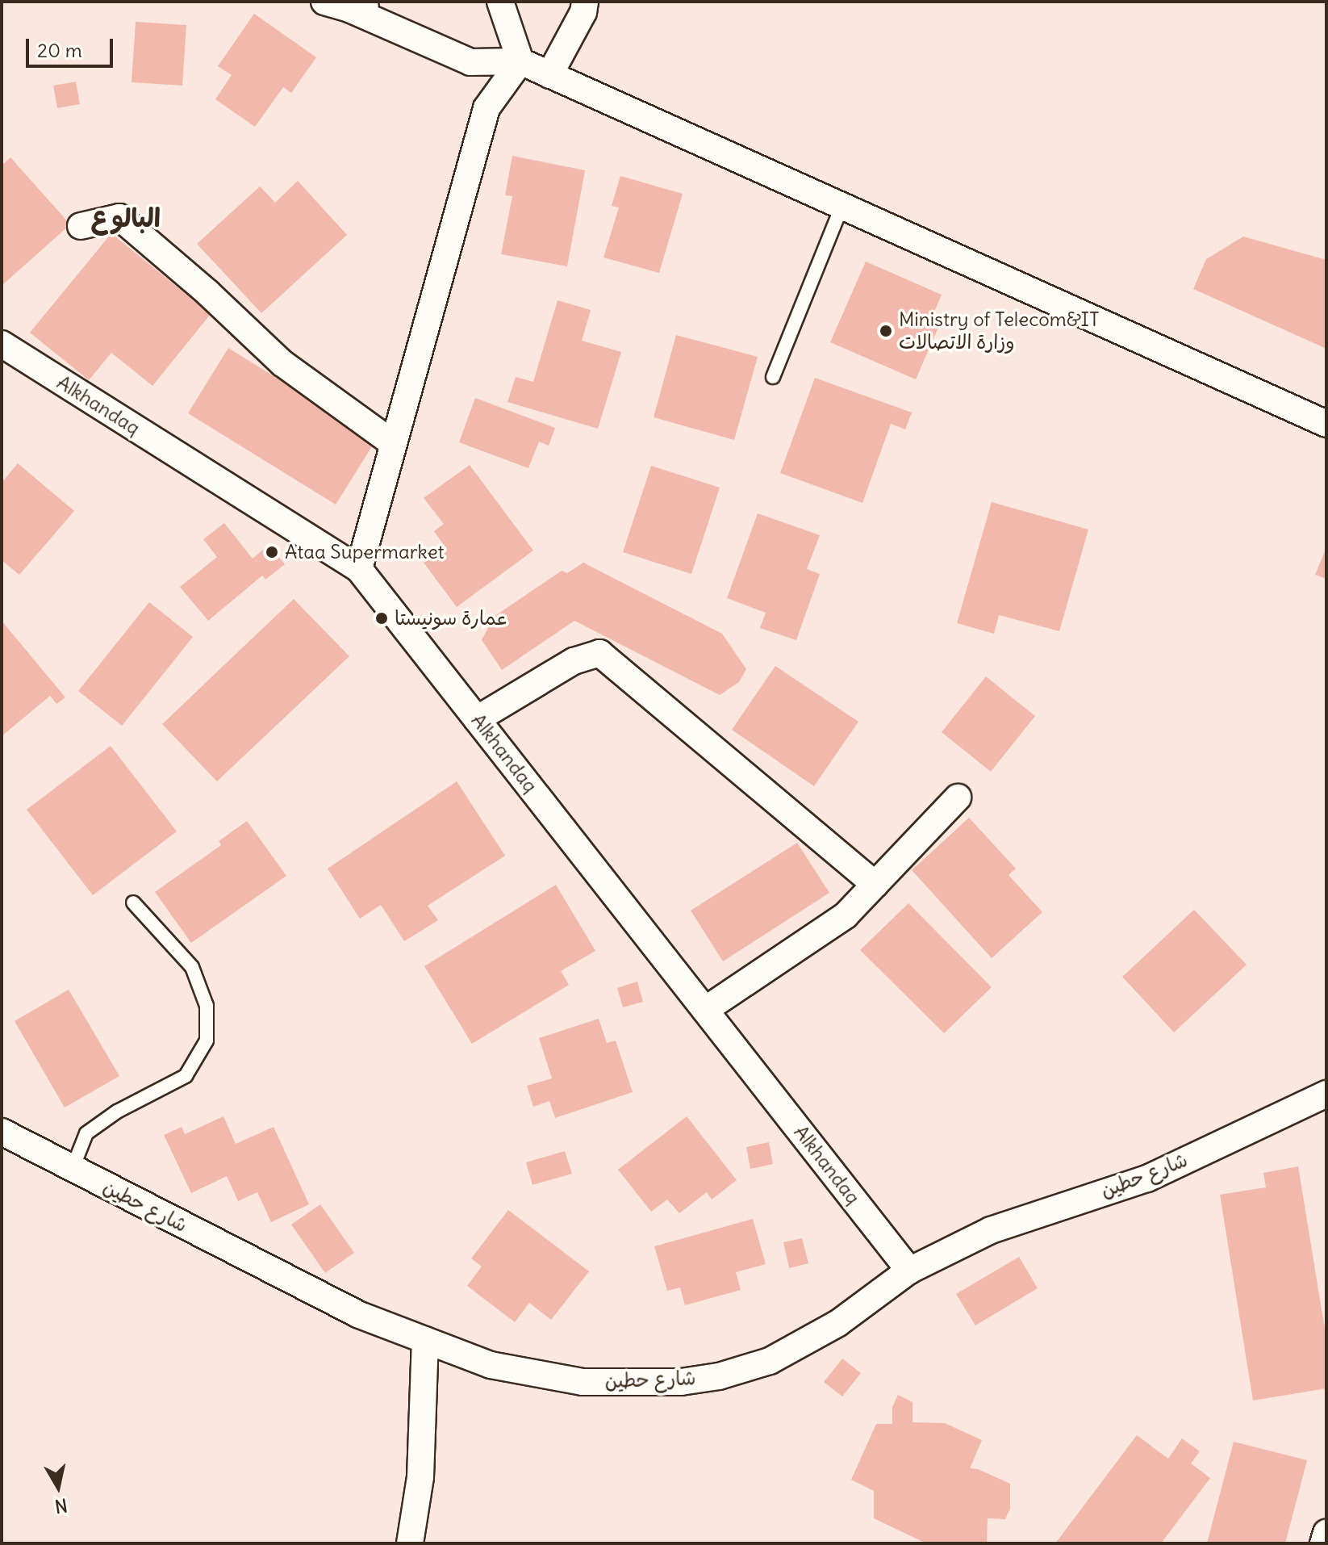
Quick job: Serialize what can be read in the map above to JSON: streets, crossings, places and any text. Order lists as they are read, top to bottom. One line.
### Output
{"streets":{"street":["Alkhandaq","شارع حطين"]},"crossings":[["Alkhandaq","شارع حطين"]],"districts":["البالوع"],"places":["Ministry of Telecom&IT وزارة الاتصالات","Ataa Supermarket","عمارة سونيستا"],"scale_bar":"20 m","north":"bottom"}
